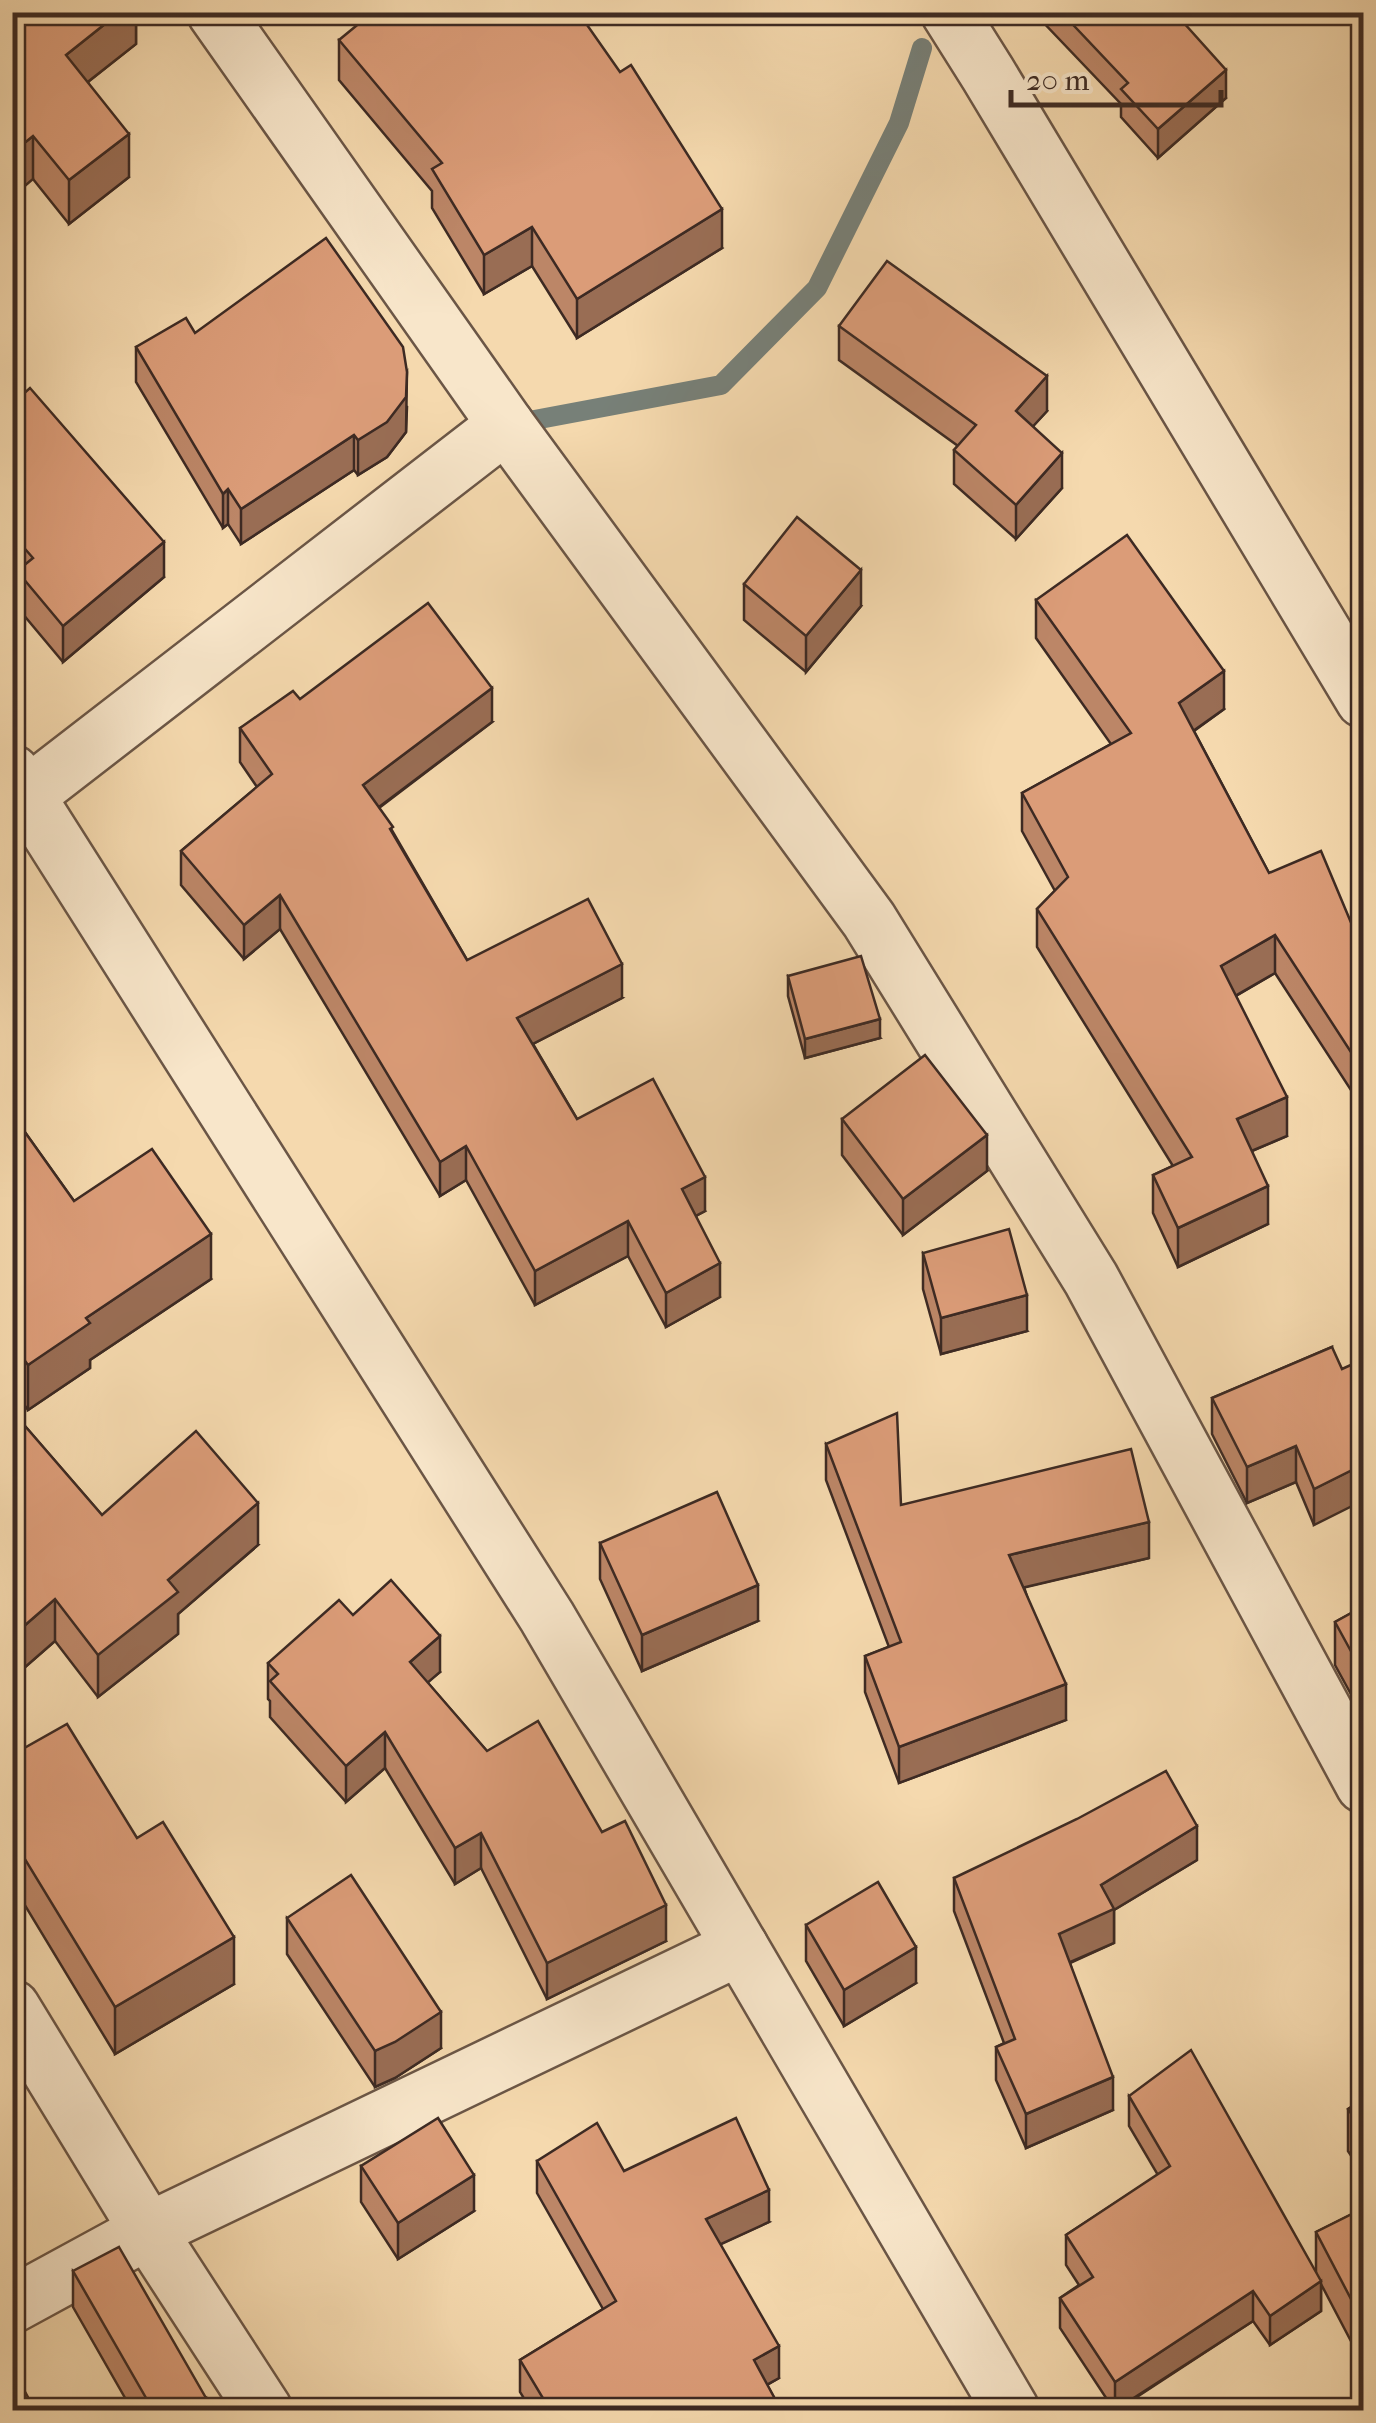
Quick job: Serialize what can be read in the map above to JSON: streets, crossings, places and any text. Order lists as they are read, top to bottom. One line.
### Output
{"scale_bar":"20 m"}
